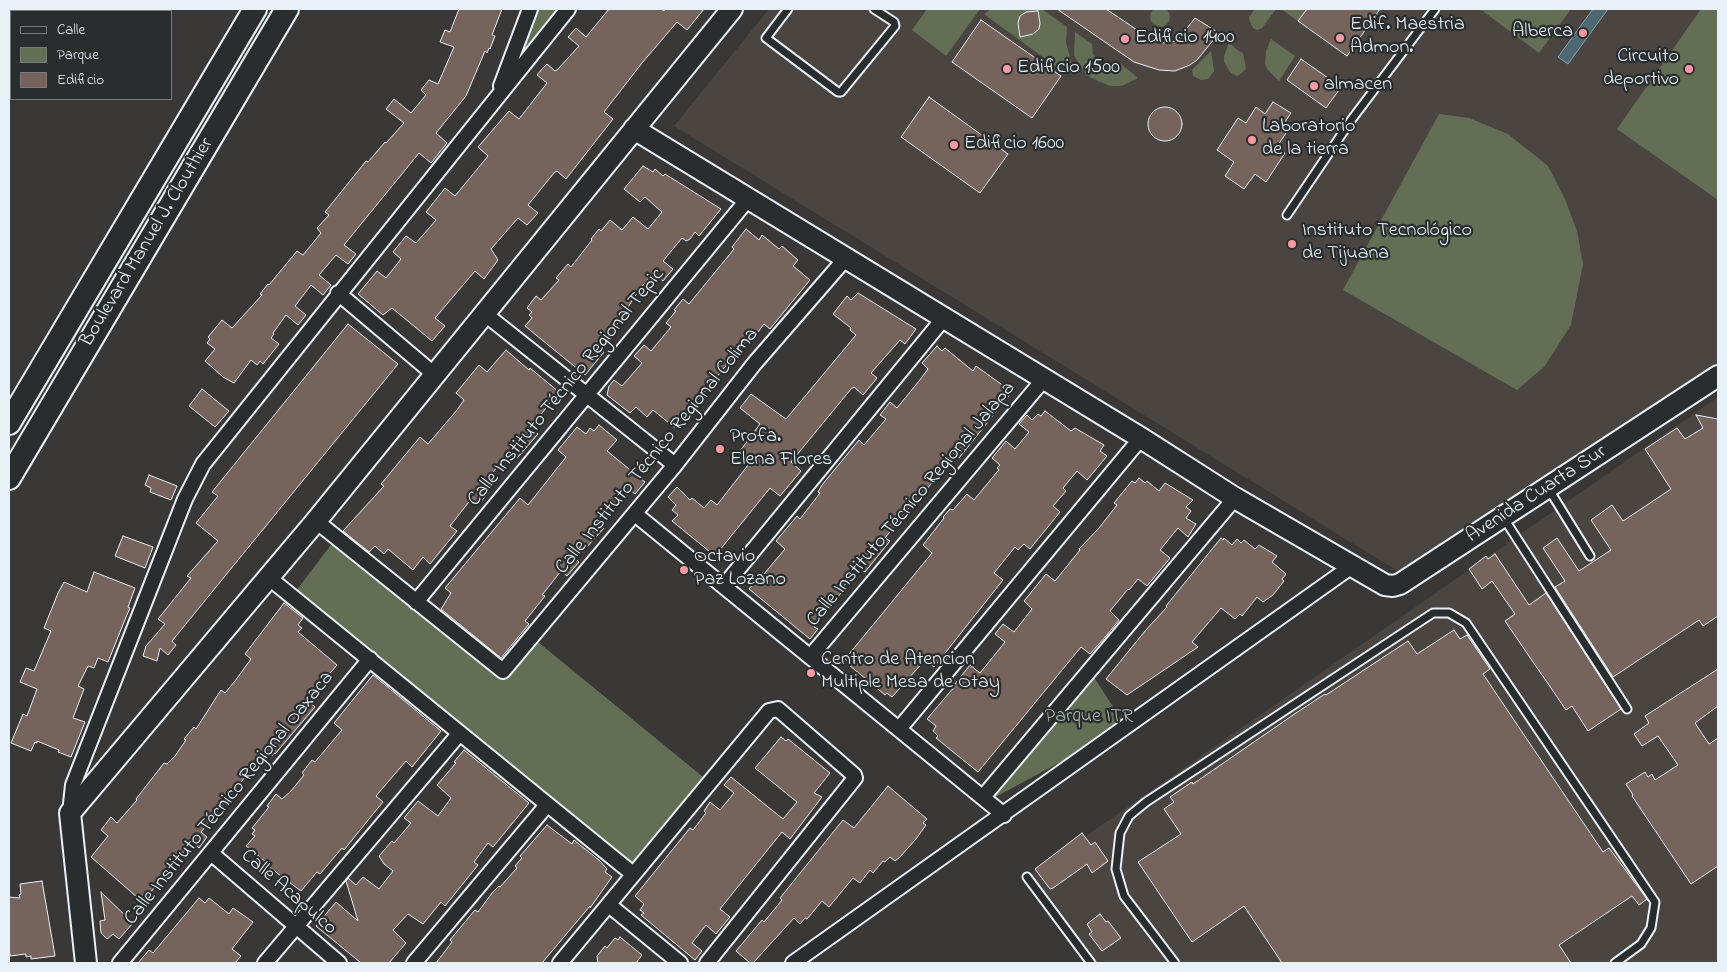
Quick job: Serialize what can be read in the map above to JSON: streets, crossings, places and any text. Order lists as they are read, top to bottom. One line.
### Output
{"streets":{"main road":["Boulevard Manuel J. Clouthier"],"street":["Calle Instituto Técnico Regional Tepic","Calle Instituto Técnico Regional Colima","Avenida Cuarta Sur","Calle Instituto Técnico Regional Jalapa","Calle Instituto Técnico Regional Oaxaca","Calle Acapulco"]},"crossings":[["Calle Instituto Técnico Regional Tepic","Calle Instituto Técnico Regional Colima"],["Calle Instituto Técnico Regional Tepic","Avenida Cuarta Sur"],["Calle Instituto Técnico Regional Colima","Avenida Cuarta Sur"],["Avenida Cuarta Sur","Calle Instituto Técnico Regional Jalapa"],["Calle Instituto Técnico Regional Oaxaca","Calle Acapulco"]],"parks":["Parque ITR"],"places":["Alberca","Edif. Maestria Admon.","Edificio 1400","Edificio 1500","Circuito deportivo","almacen","Laboratorio de la tierra","Edificio 1600","Instituto Tecnológico de Tijuana","Profa. Elena Flores","Octavio Paz Lozano","Centro de Atencion Multiple Mesa de Otay"],"legend":["Calle","Parque","Edificio"]}
